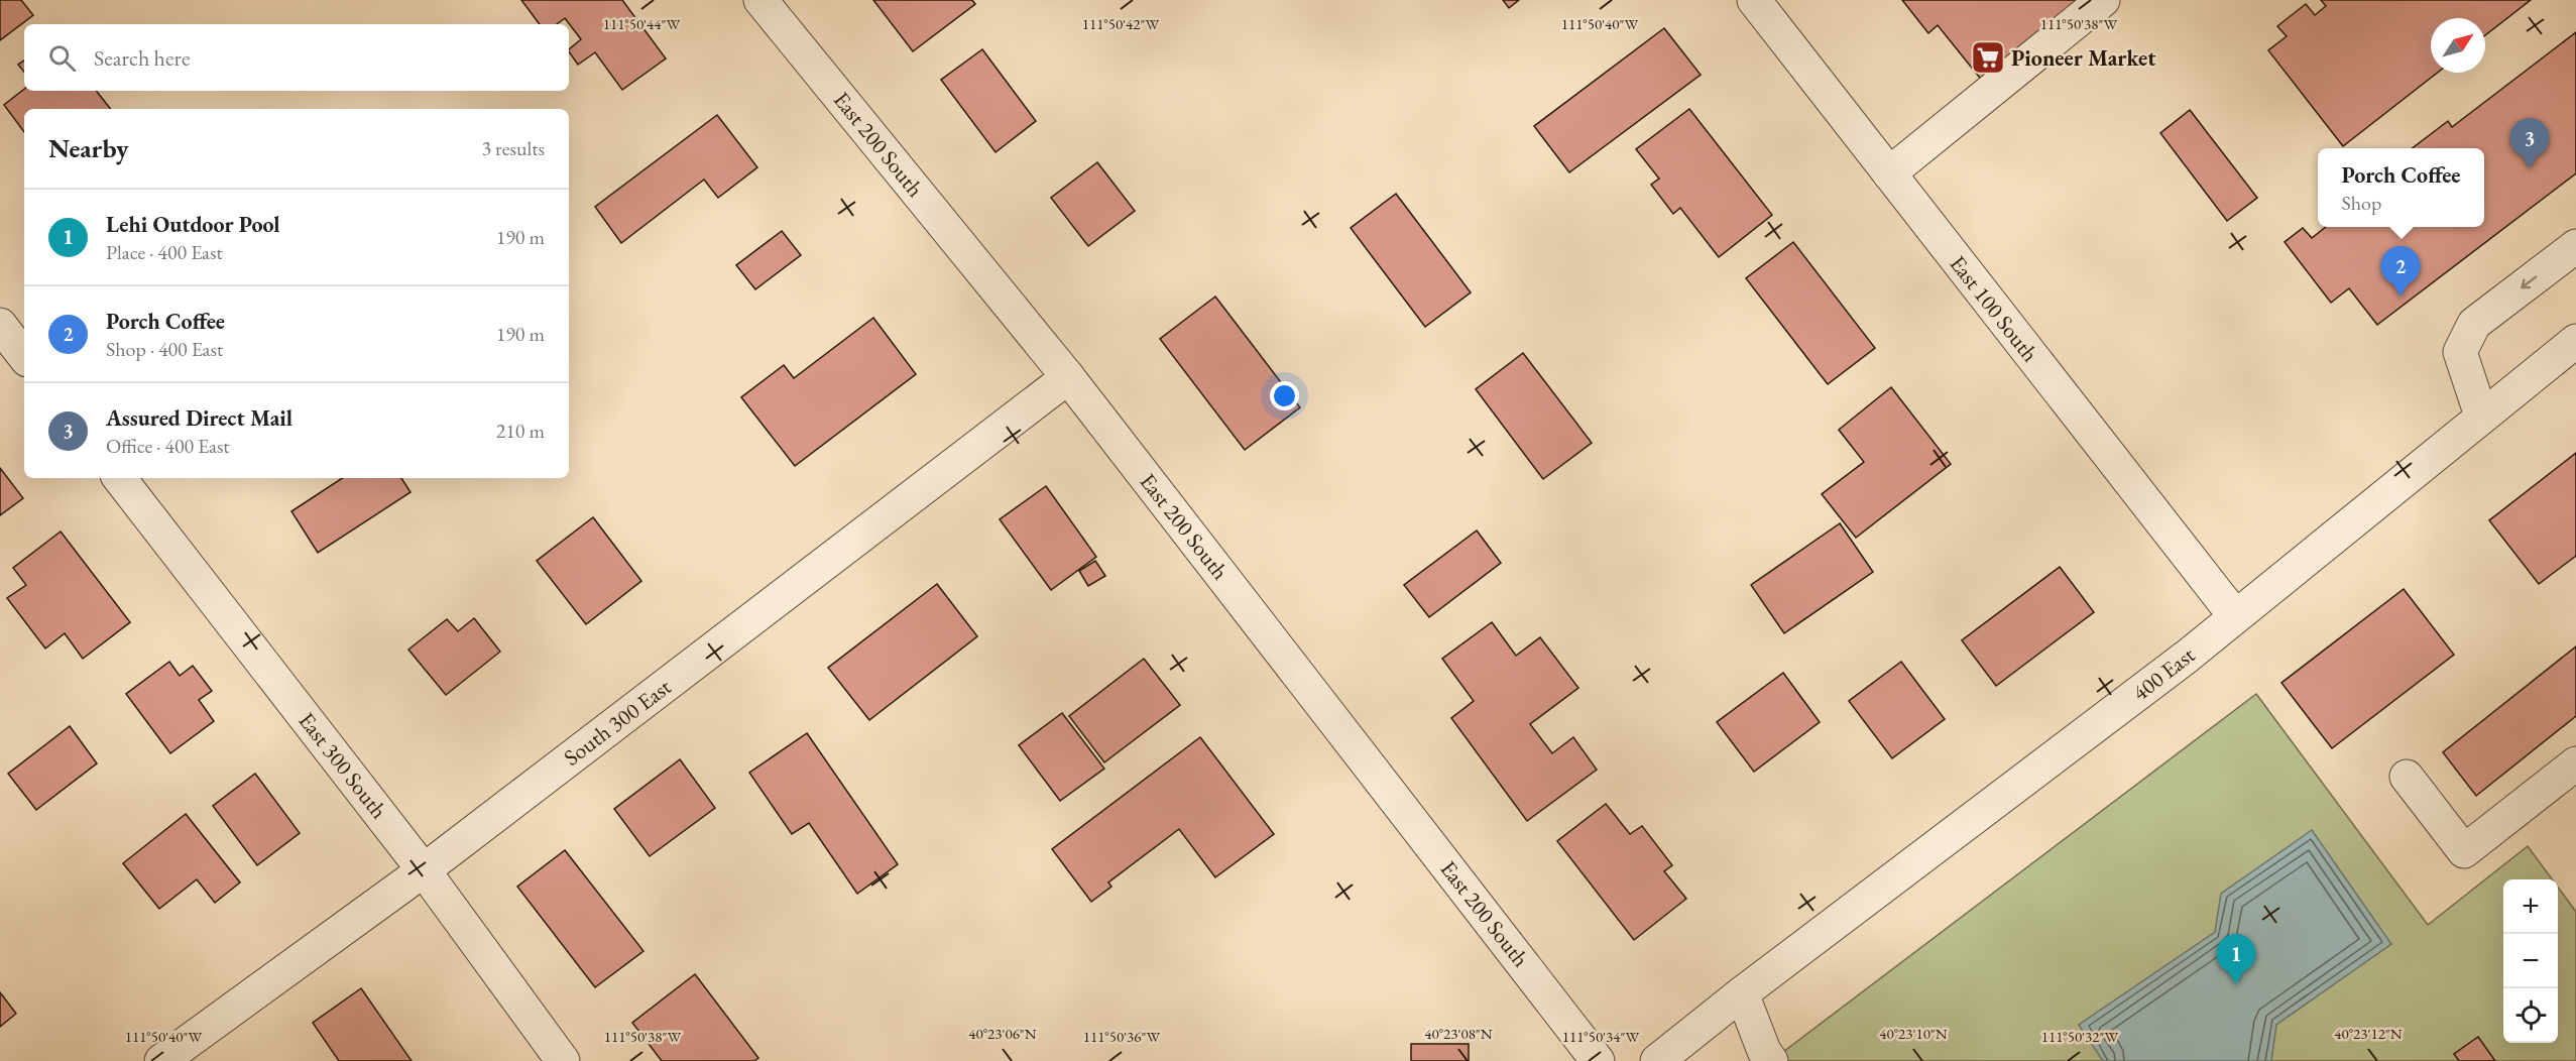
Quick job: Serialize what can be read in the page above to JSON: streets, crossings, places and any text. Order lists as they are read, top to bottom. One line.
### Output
{"streets":{"street":["East 200 South","East 100 South","400 East","South 300 East","East 300 South"]},"crossings":[["East 200 South","South 300 East"],["East 100 South","400 East"],["South 300 East","East 300 South"]],"places":{"supermarket":["Pioneer Market"]},"north":"top right","page":{"search":"Search here","heading":["Nearby","3 results"],"pins":["3","2","1"],"popup":["Porch Coffee","Shop"],"list":[{"mark":"1","name":"Lehi Outdoor Pool","note":"Place · 400 East","value":"190 m"},{"mark":"2","name":"Porch Coffee","note":"Shop · 400 East","value":"190 m"},{"mark":"3","name":"Assured Direct Mail","note":"Office · 400 East","value":"210 m"}],"map_buttons":["+","−"]},"coordinates":["111°50'44\"W","111°50'42\"W","111°50'40\"W","111°50'38\"W","40°23'06\"N","40°23'08\"N","40°23'10\"N","40°23'12\"N","111°50'36\"W","111°50'34\"W","111°50'32\"W"]}
